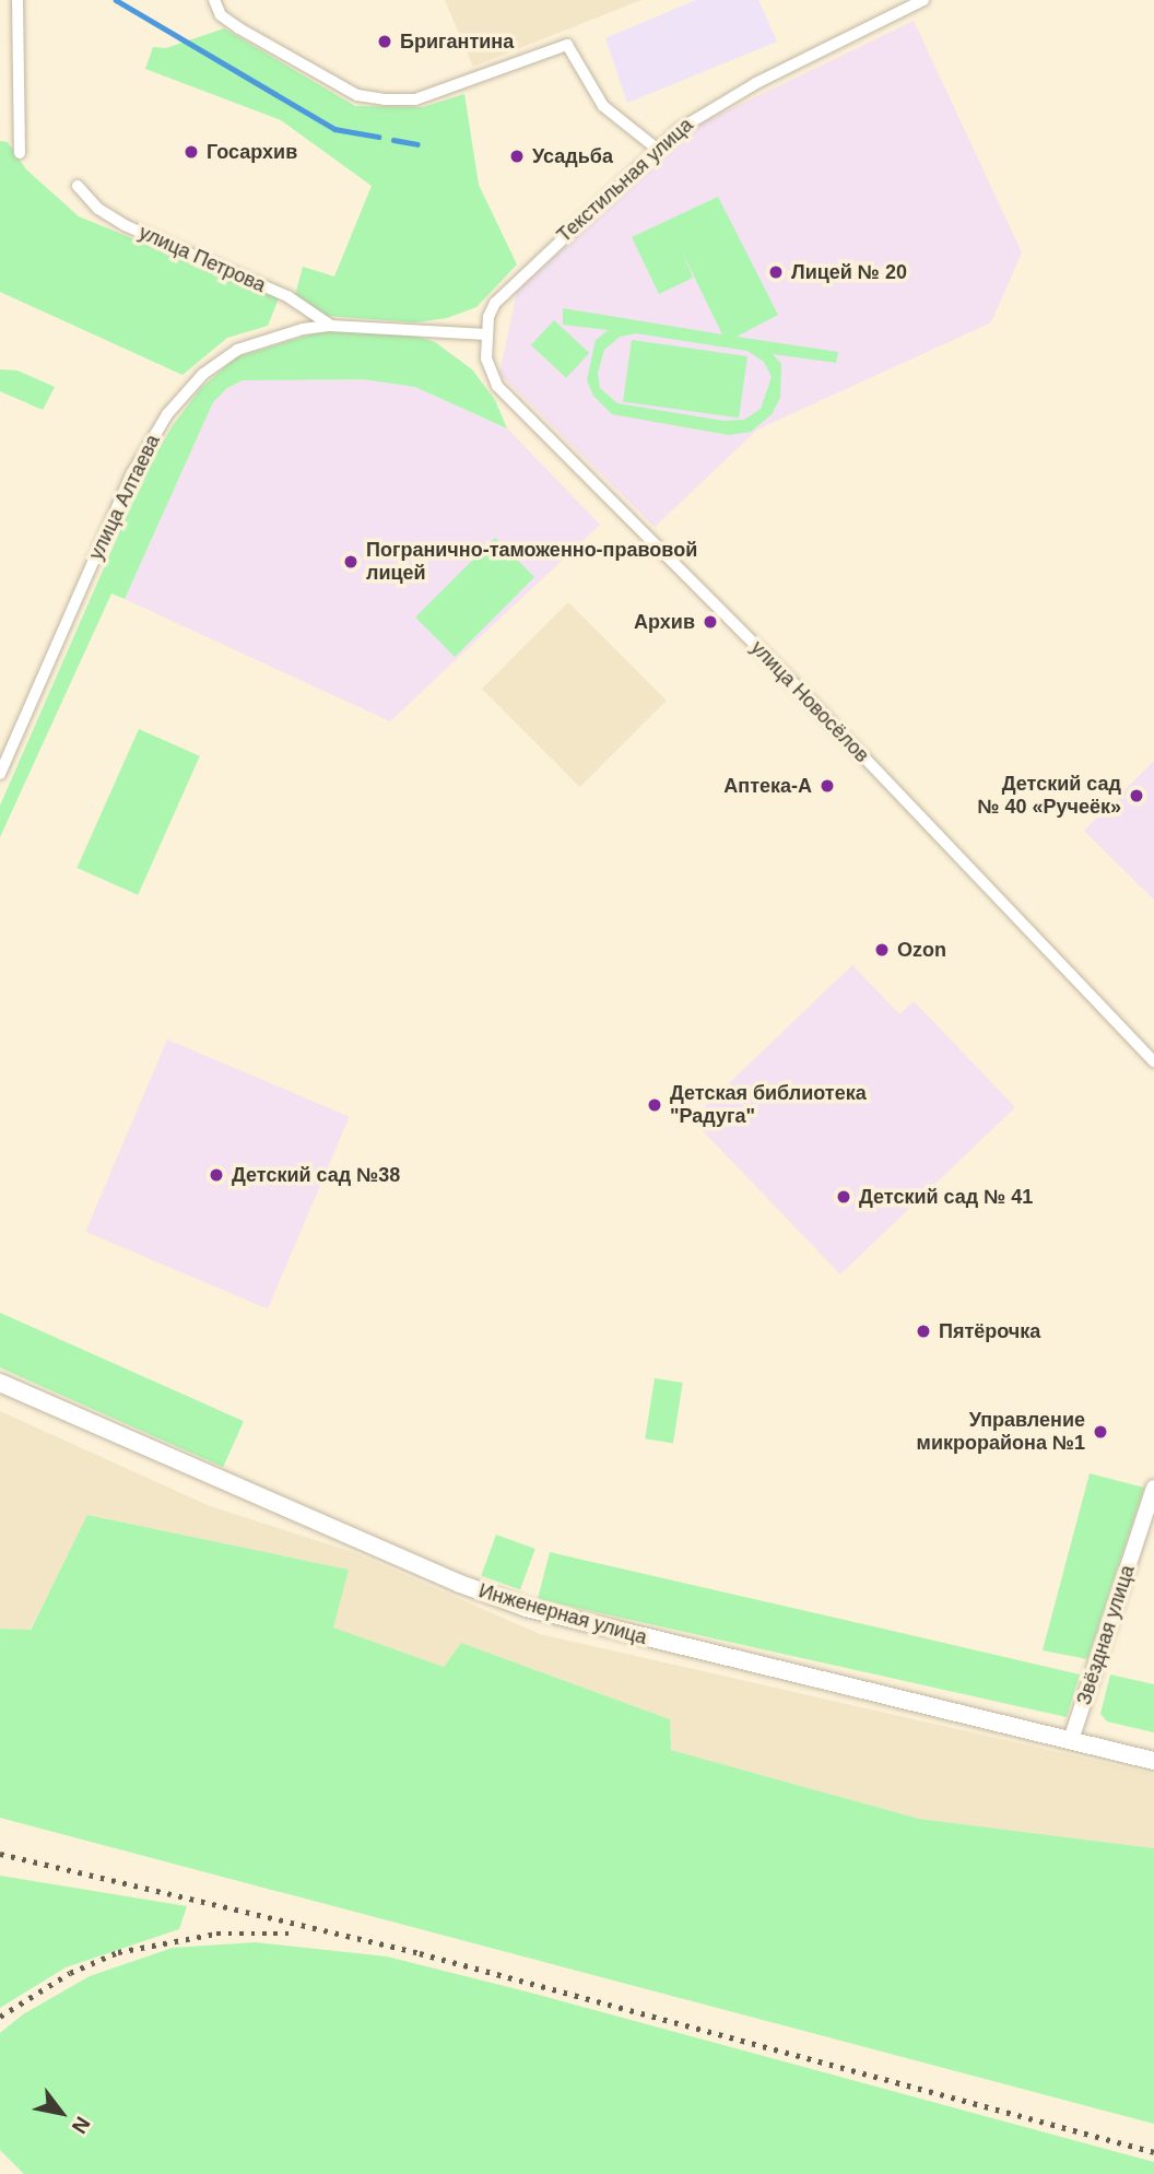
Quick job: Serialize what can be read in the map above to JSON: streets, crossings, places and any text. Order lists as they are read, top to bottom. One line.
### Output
{"streets":{"main road":["Инженерная улица"],"street":["Текстильная улица","улица Петрова","улица Алтаева","улица Новосёлов","Звёздная улица"]},"crossings":[["Текстильная улица","улица Алтаева"],["Текстильная улица","улица Новосёлов"],["улица Петрова","улица Алтаева"],["улица Алтаева","улица Новосёлов"],["Инженерная улица","Звёздная улица"]],"places":["Бригантина","Госархив","Усадьба","Лицей № 20","Погранично-таможенно-правовой лицей","Архив","Аптека-А","Детский сад № 40 «Ручеёк»","Ozon","Детская библиотека \"Радуга\"","Детский сад №38","Детский сад № 41","Пятёрочка","Управление микрорайона №1"],"north":"bottom right"}
